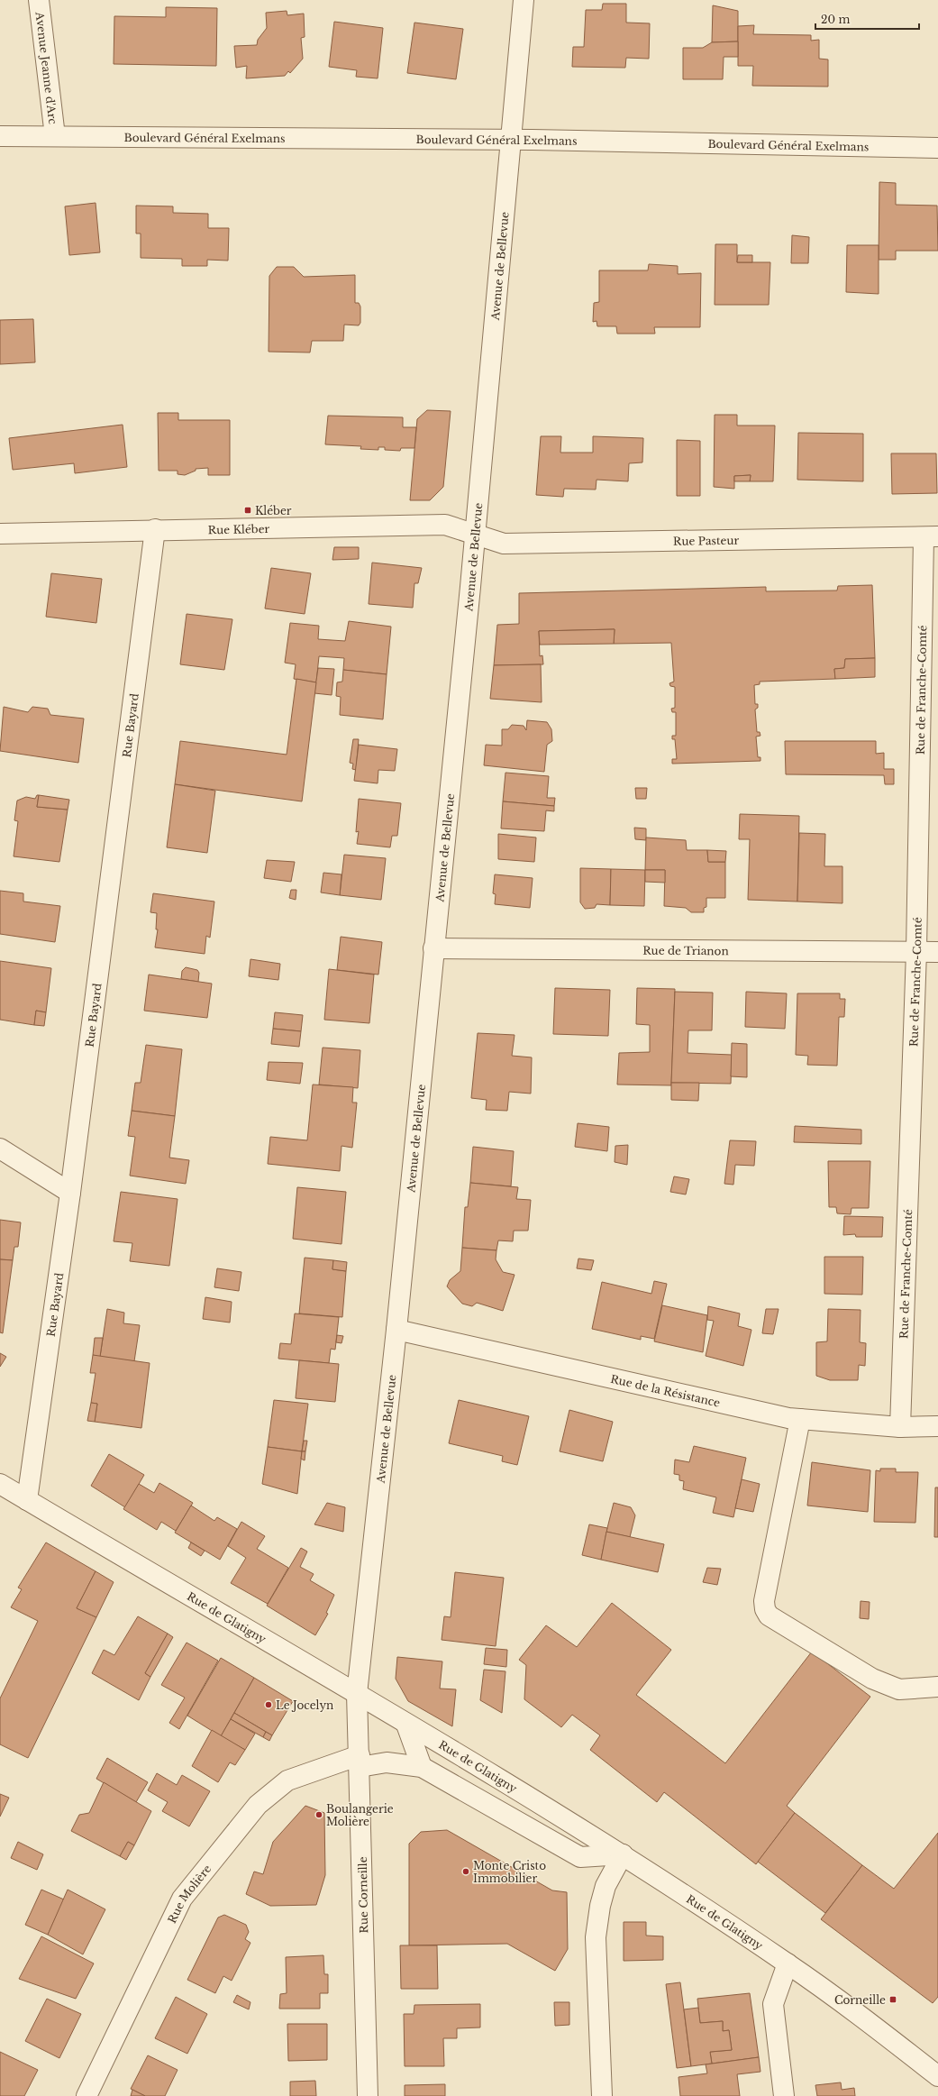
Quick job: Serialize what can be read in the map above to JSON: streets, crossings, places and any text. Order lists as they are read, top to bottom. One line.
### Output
{"streets":{"street":["Avenue Jeanne d'Arc","Boulevard Général Exelmans","Avenue de Bellevue","Rue Kléber","Rue Pasteur","Rue de Franche-Comté","Rue Bayard","Rue de Trianon","Rue de la Résistance","Rue de Glatigny","Rue Molière","Rue Corneille"]},"crossings":[["Avenue Jeanne d'Arc","Boulevard Général Exelmans"],["Boulevard Général Exelmans","Avenue de Bellevue"],["Avenue de Bellevue","Rue Kléber"],["Avenue de Bellevue","Rue Pasteur"],["Avenue de Bellevue","Rue de Trianon"],["Avenue de Bellevue","Rue de la Résistance"],["Avenue de Bellevue","Rue de Glatigny"],["Avenue de Bellevue","Rue Corneille"],["Rue Kléber","Rue Pasteur"],["Rue Kléber","Rue Bayard"],["Rue Pasteur","Rue de Franche-Comté"],["Rue de Franche-Comté","Rue de Trianon"],["Rue de Franche-Comté","Rue de la Résistance"],["Rue Bayard","Rue de Glatigny"],["Rue de Glatigny","Rue Corneille"],["Rue Molière","Rue Corneille"]],"places":{"transit":["Kléber","Corneille"],"other":["Le Jocelyn","Boulangerie Molière","Monte Cristo Immobilier"]},"scale_bar":"20 m"}
